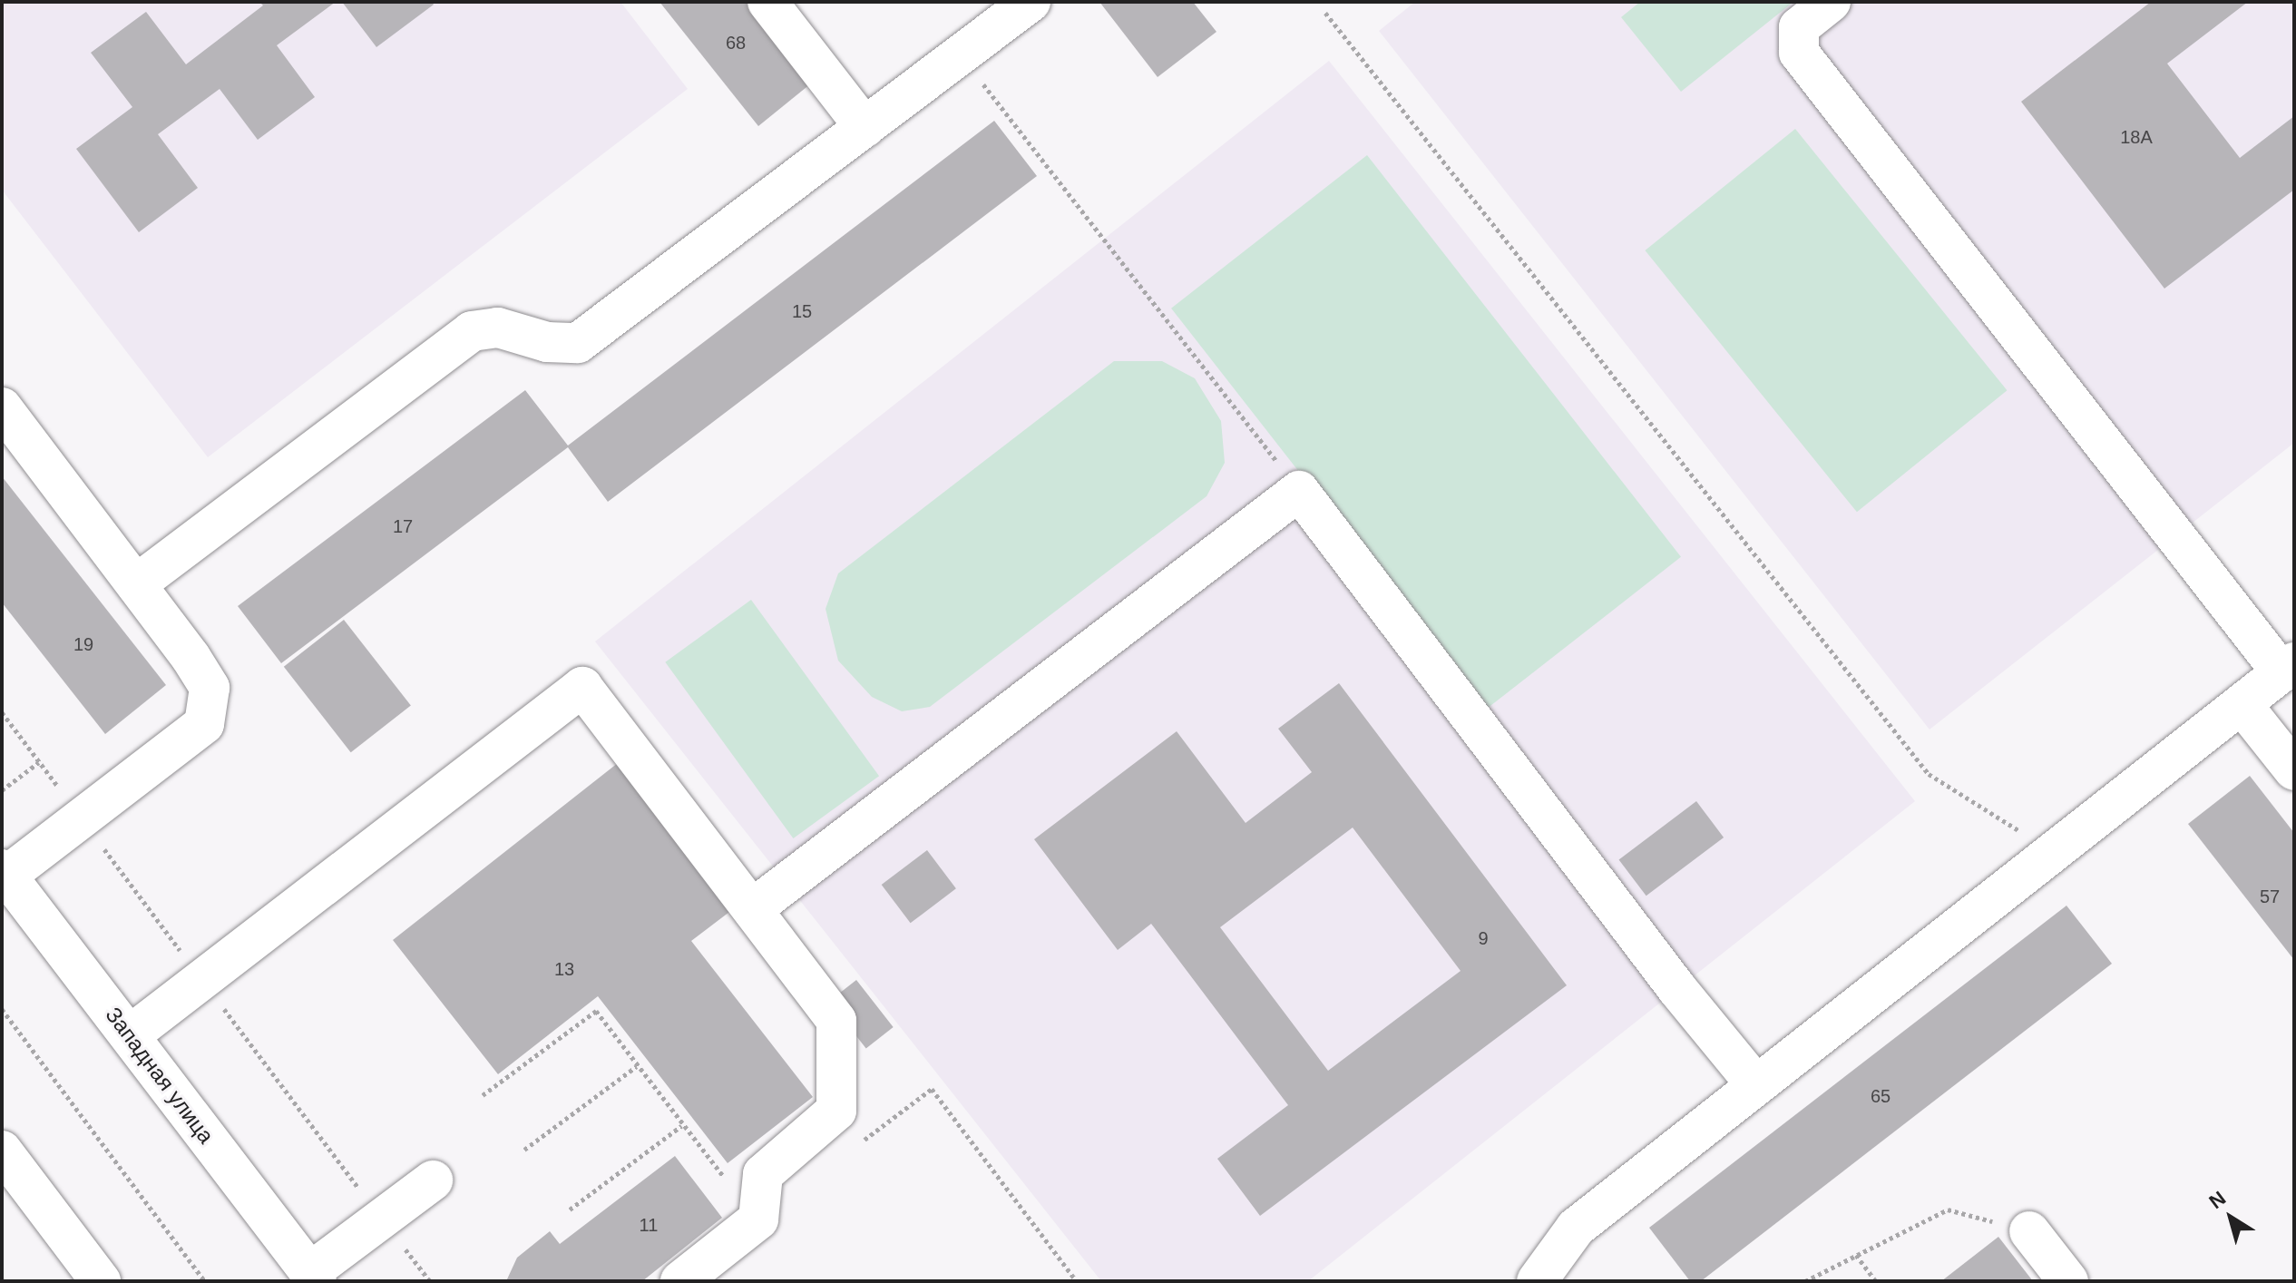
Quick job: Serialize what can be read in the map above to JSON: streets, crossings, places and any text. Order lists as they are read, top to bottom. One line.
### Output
{"streets":{"street":["Западная улица"]},"house_numbers":["68","18А","15","17","19","57","9","13","65","11"],"north":"top left"}
